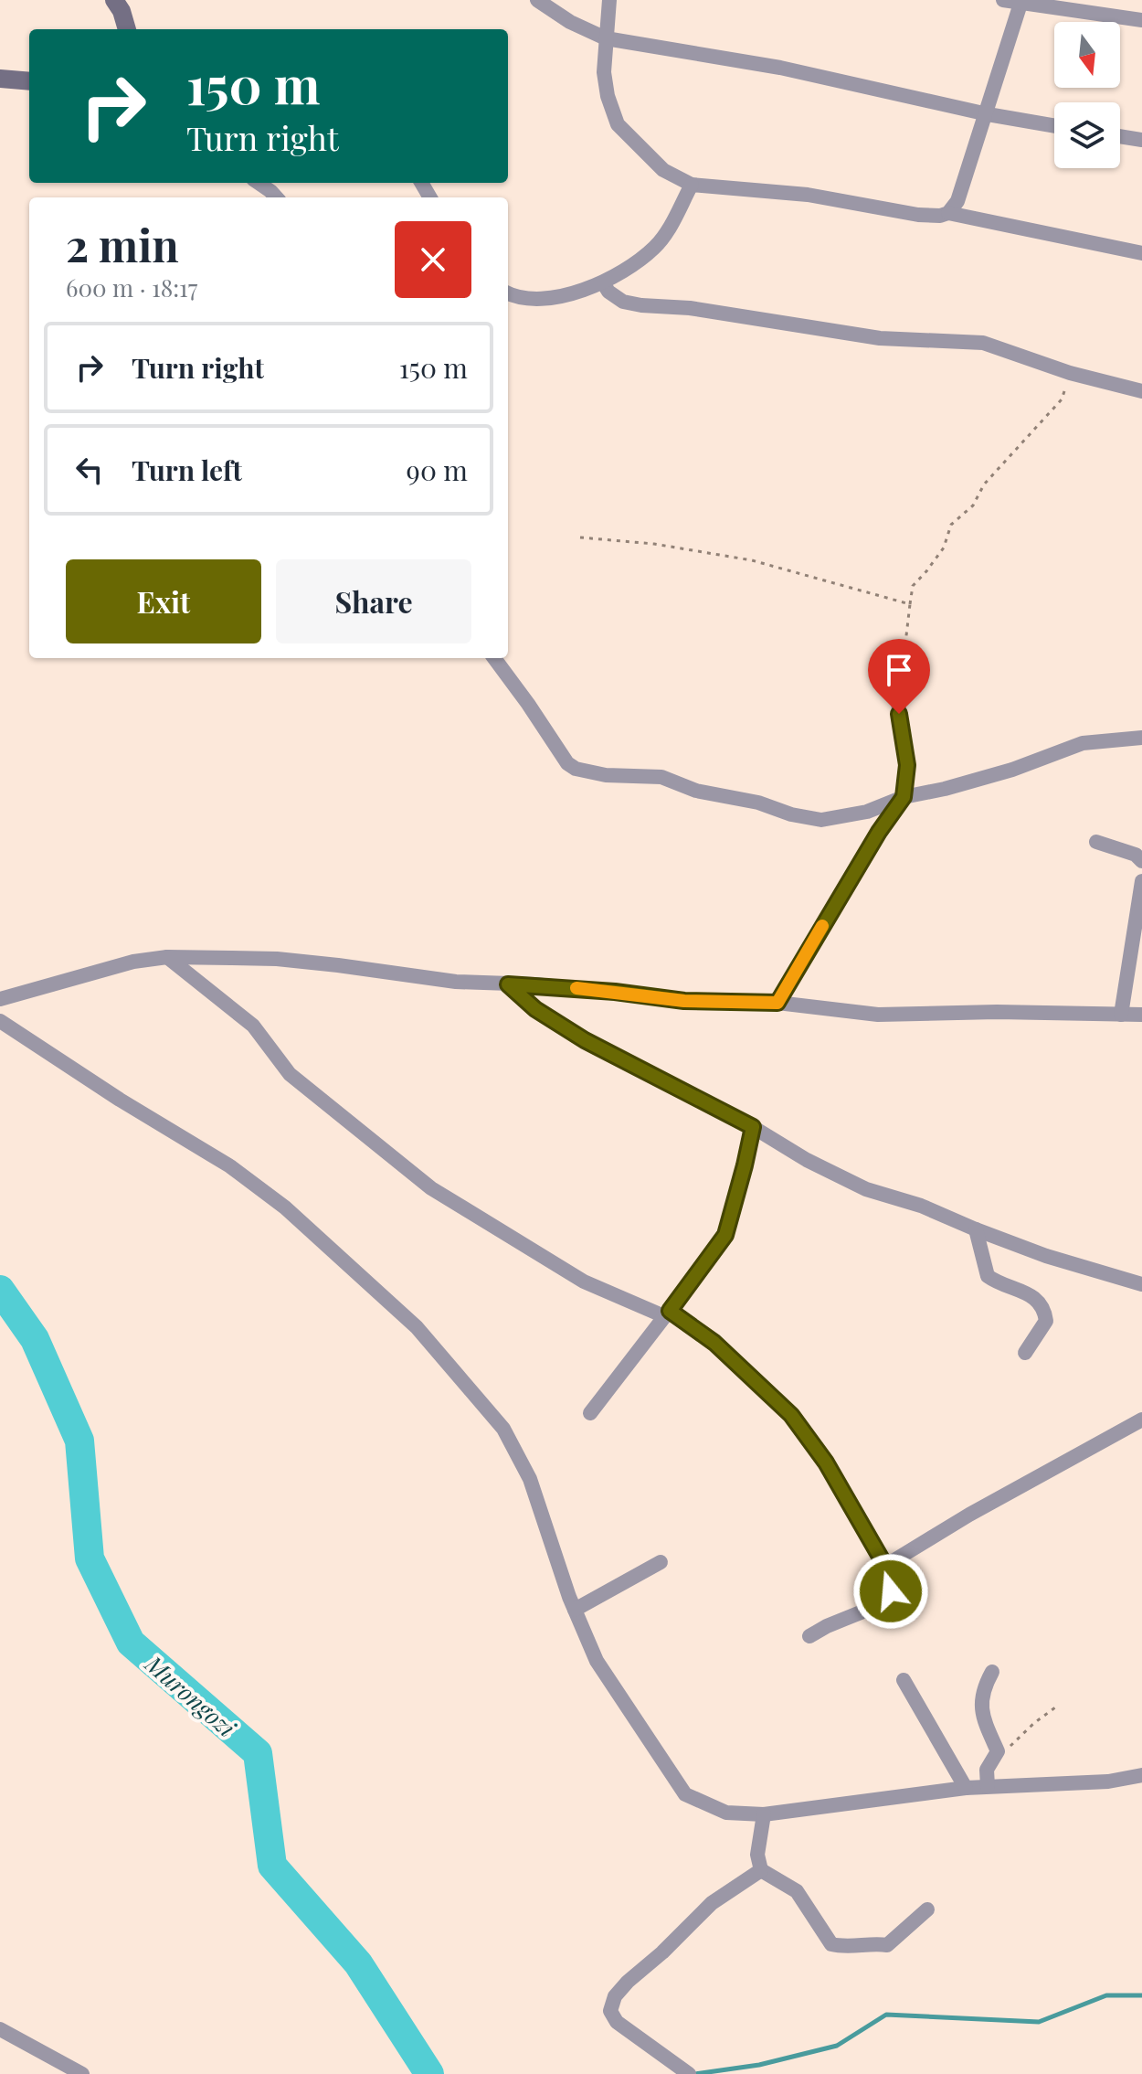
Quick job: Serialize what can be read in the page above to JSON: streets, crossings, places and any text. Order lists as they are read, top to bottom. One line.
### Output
{"water":["Murongozi"],"north":"bottom","page":{"turn":["150 m","Turn right"],"heading":["2 min","600 m · 18:17"],"list":[{"name":"Turn right","value":"150 m"},{"name":"Turn left","value":"90 m"}],"buttons":["Exit","Share"]}}
